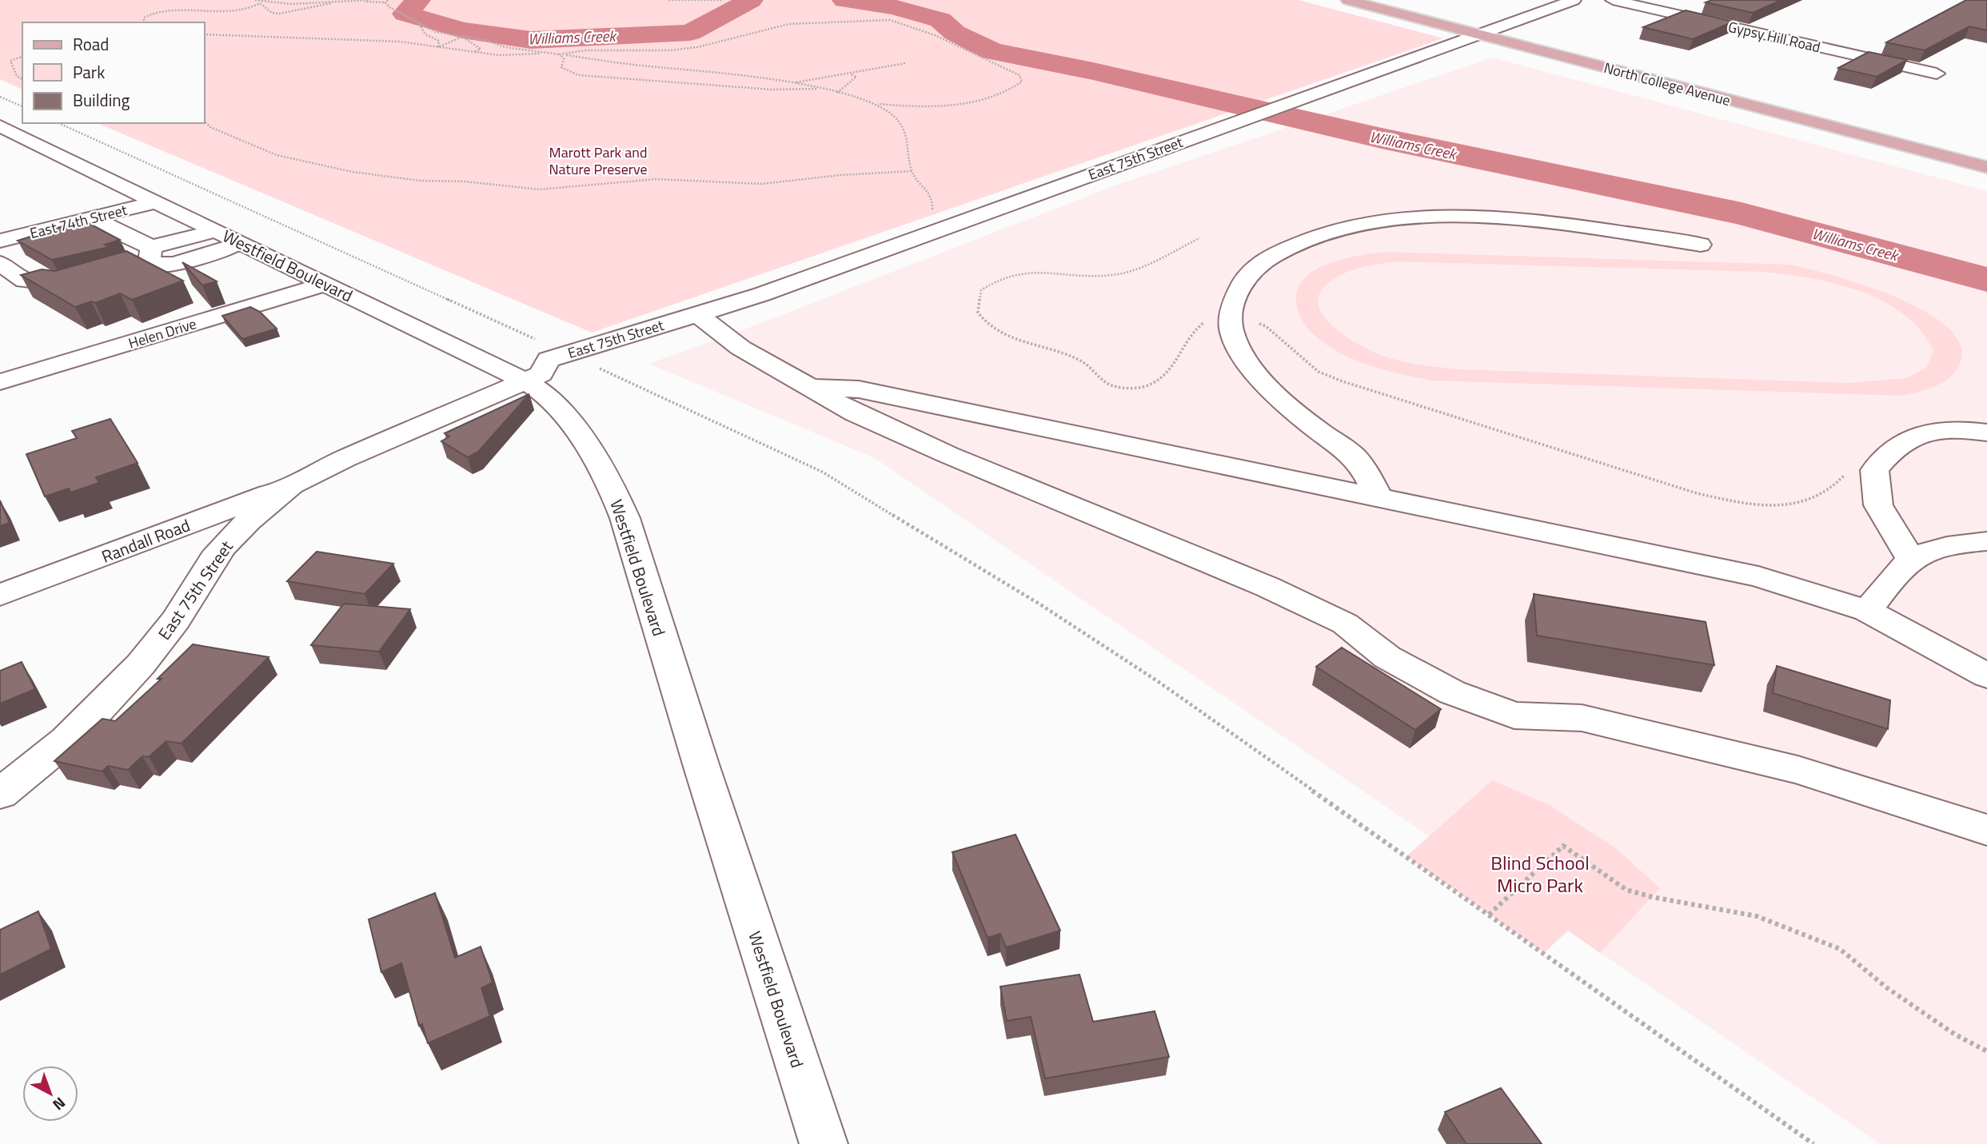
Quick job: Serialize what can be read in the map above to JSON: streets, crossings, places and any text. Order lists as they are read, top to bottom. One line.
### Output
{"streets":{"main road":["North College Avenue"],"street":["Gypsy Hill Road","East 75th Street","East 74th Street","Westfield Boulevard","Helen Drive","Randall Road"]},"crossings":[["North College Avenue","East 75th Street"],["East 75th Street","Westfield Boulevard"],["East 75th Street","Randall Road"],["East 74th Street","Westfield Boulevard"],["Westfield Boulevard","Helen Drive"]],"water":["Williams Creek"],"parks":["Marott Park and Nature Preserve","Blind School Micro Park"],"legend":["Road","Park","Building"],"north":"bottom right"}
